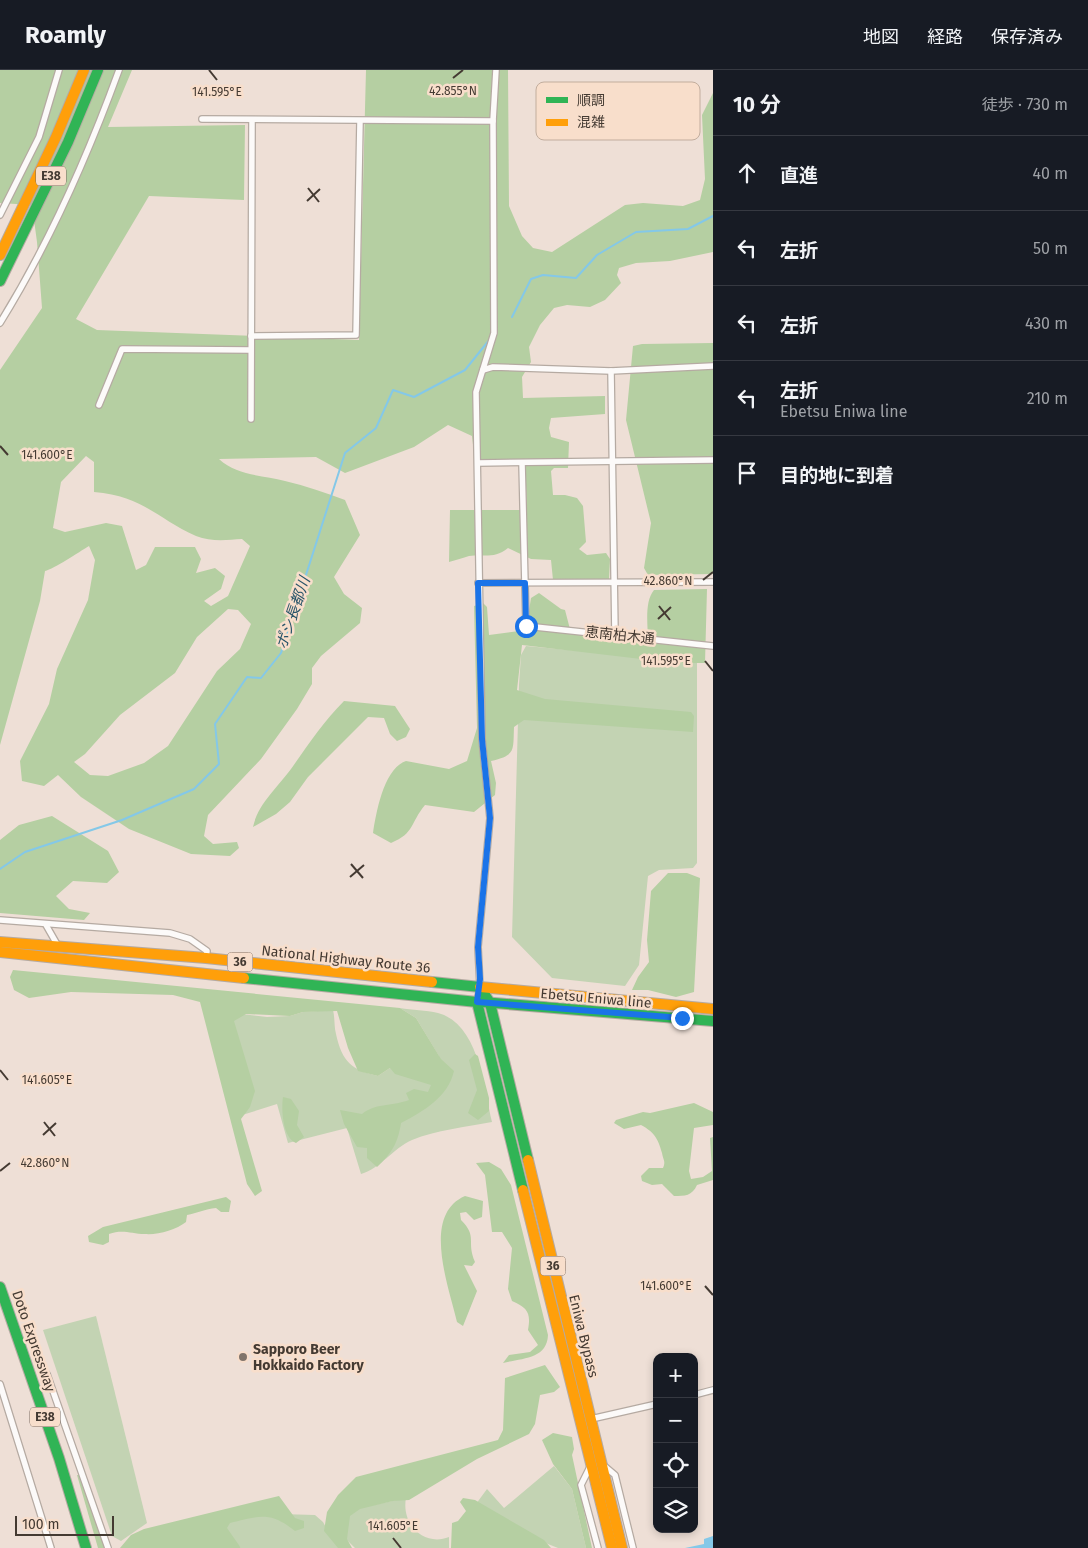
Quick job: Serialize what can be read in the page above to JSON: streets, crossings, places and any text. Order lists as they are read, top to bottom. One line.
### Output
{"streets":{"main road":["E38","National Highway Route 36","36","Ebetsu Eniwa line","Eniwa Bypass","Doto Expressway"],"street":["恵南柏木通"]},"crossings":[["National Highway Route 36","Ebetsu Eniwa line"],["National Highway Route 36","Eniwa Bypass"],["Ebetsu Eniwa line","Eniwa Bypass"]],"water":["ポシ長都川"],"places":["Sapporo Beer Hokkaido Factory"],"legend":["順調","混雑"],"scale_bar":"100 m","page":{"header":"Roamly","nav":["地図","経路","保存済み"],"heading":["10 分","徒歩 · 730 m"],"list":[["直進","40 m"],["左折","50 m"],["左折","430 m"],["左折","Ebetsu Eniwa line","210 m"],"目的地に到着"],"map_buttons":["+","−"],"scale":"100 m"},"coordinates":["42.855°N","141.595°E","141.600°E","42.860°N","141.605°E"]}
